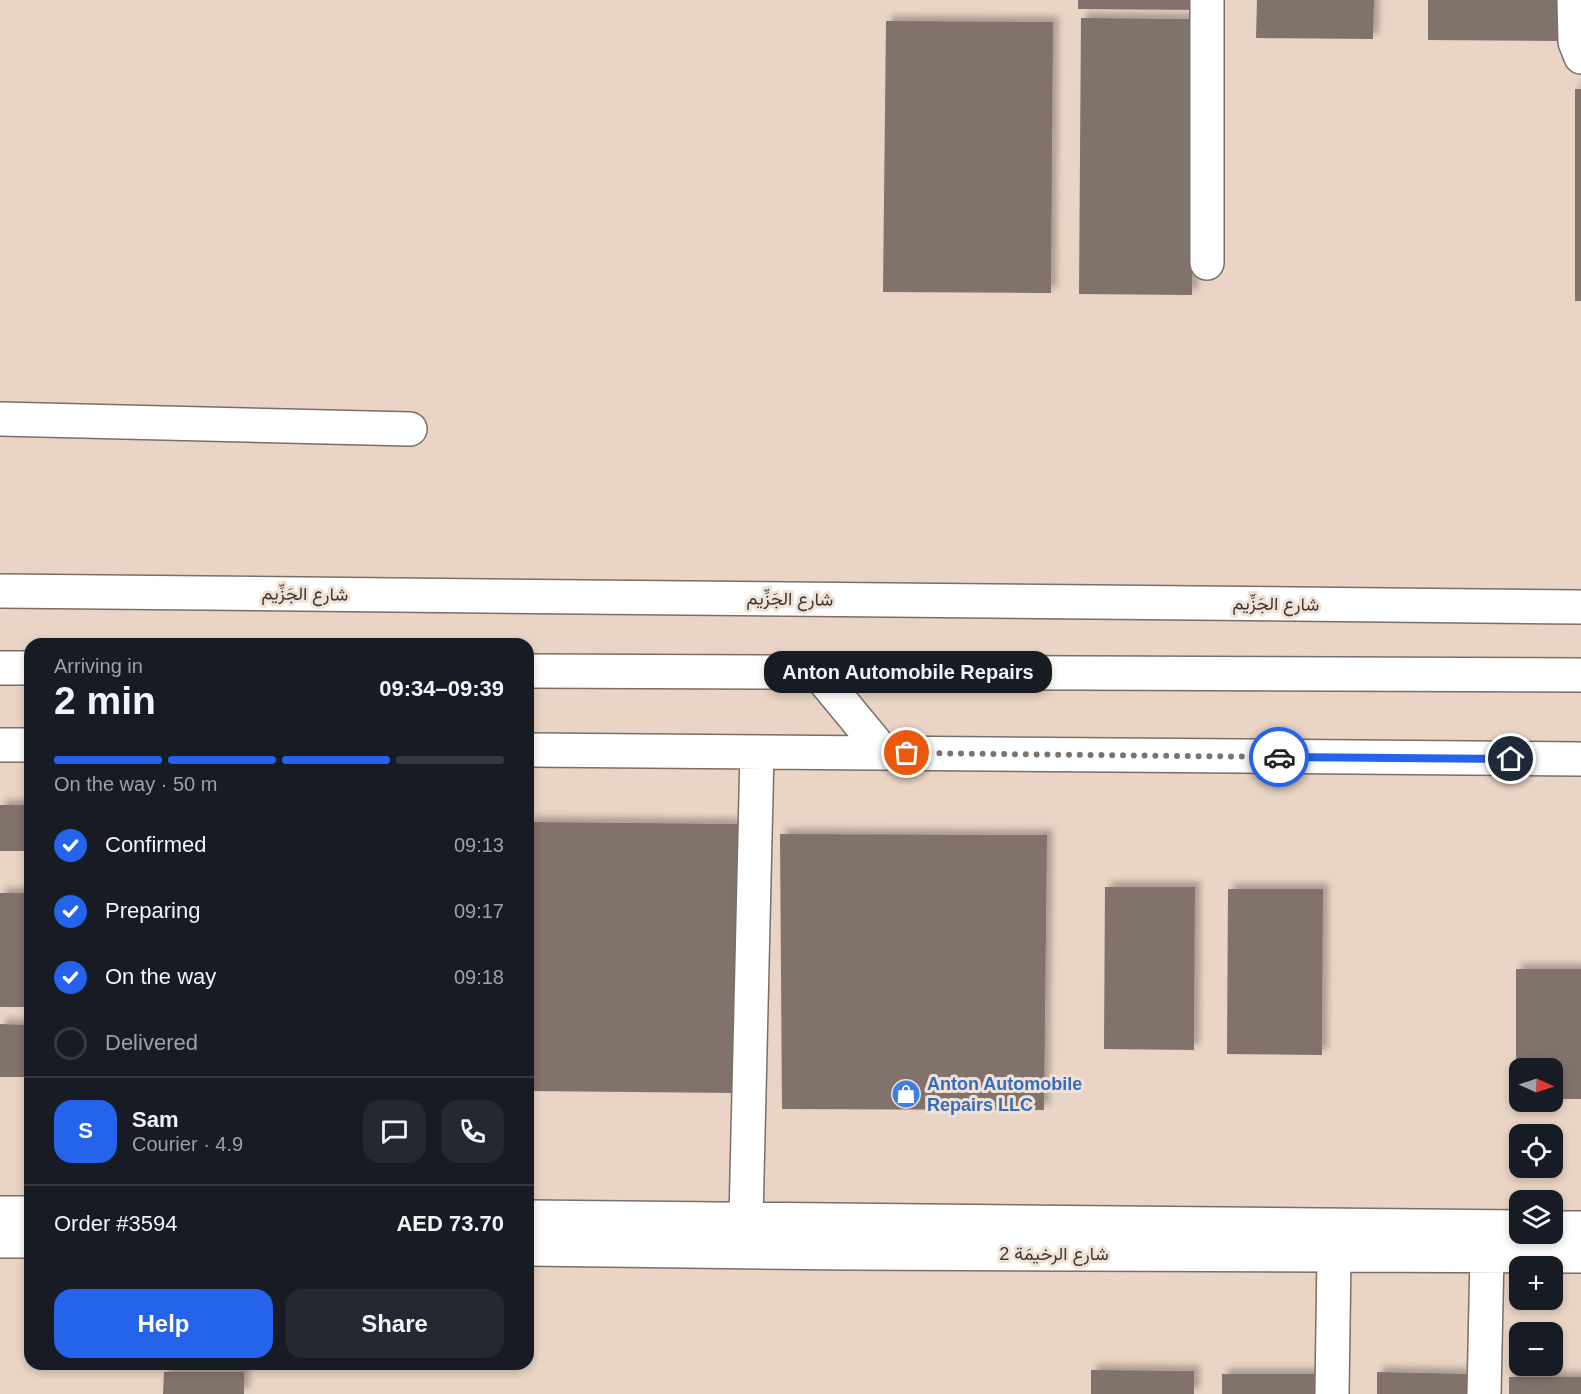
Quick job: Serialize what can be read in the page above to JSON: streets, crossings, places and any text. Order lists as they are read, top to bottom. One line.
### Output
{"streets":{"street":["شارع الجَزِّيم","شارع الرخيمَة 2"]},"places":{"other":["Anton Automobile Repairs"],"shop":["Anton Automobile Repairs LLC"]},"north":"right","page":{"heading":["2 min","Arriving in","09:34–09:39"],"panel":["Sam","Courier · 4.9","Order #3594","AED 73.70"],"bubble":"Anton Automobile Repairs","bar":"On the way · 50 m","list":[["Confirmed","09:13"],["Preparing","09:17"],["On the way","09:18"],"Delivered"],"map_buttons":["+","−"],"round":"S","buttons":["Help","Share"]}}
